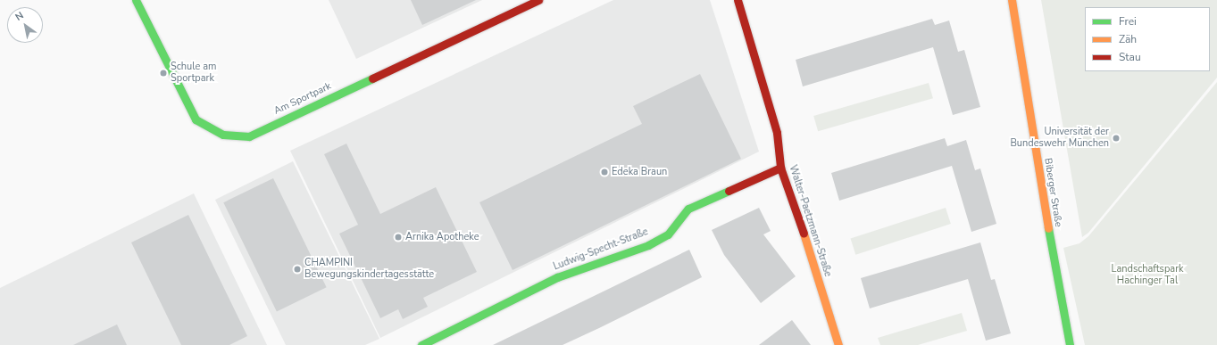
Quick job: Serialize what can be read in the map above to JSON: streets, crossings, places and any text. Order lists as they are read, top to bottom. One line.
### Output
{"streets":{"street":["Am Sportpark","Biberger Straße","Walter-Paetzmann-Straße","Ludwig-Specht-Straße"]},"crossings":[["Walter-Paetzmann-Straße","Ludwig-Specht-Straße"]],"parks":["Landschaftspark Hachinger Tal"],"places":["Schule am Sportpark","Universität der Bundeswehr München","Edeka Braun","Arnika Apotheke","CHAMPINI Bewegungskindertagesstätte"],"legend":["Frei","Zäh","Stau"],"north":"top left"}
